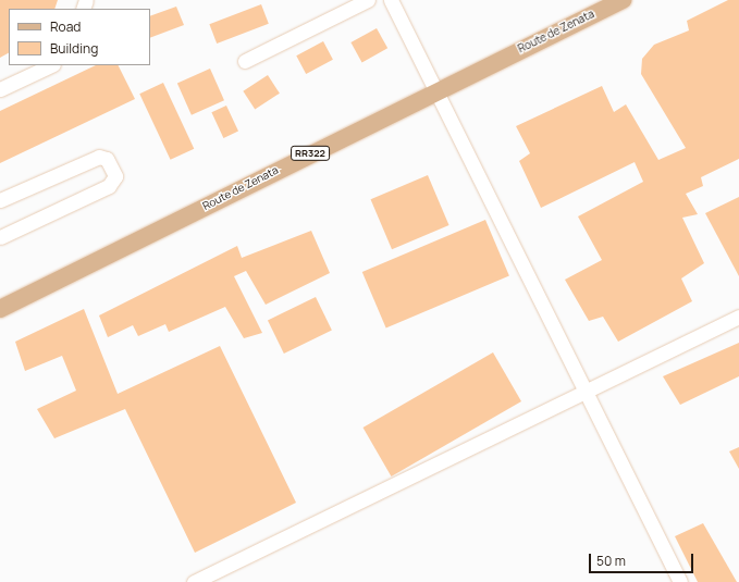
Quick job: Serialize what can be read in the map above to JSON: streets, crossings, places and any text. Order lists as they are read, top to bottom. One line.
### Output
{"streets":{"main road":["Route de Zenata","RR322"]},"legend":["Road","Building"],"scale_bar":"50 m"}
